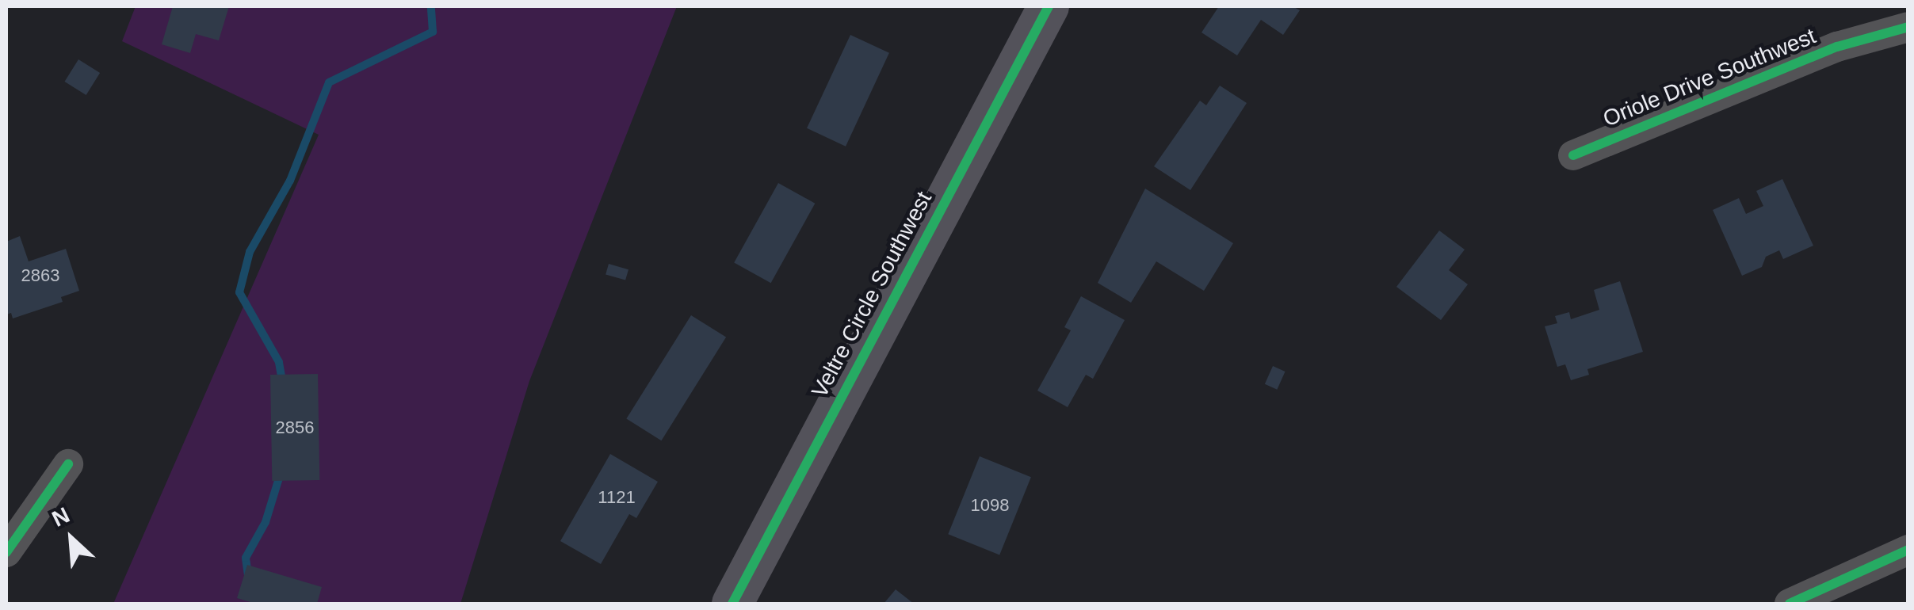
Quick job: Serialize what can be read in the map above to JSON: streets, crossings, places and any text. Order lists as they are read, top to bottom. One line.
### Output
{"streets":{"street":["Oriole Drive Southwest","Veltre Circle Southwest"]},"house_numbers":["2863","2856","1121","1098"],"north":"top left"}
